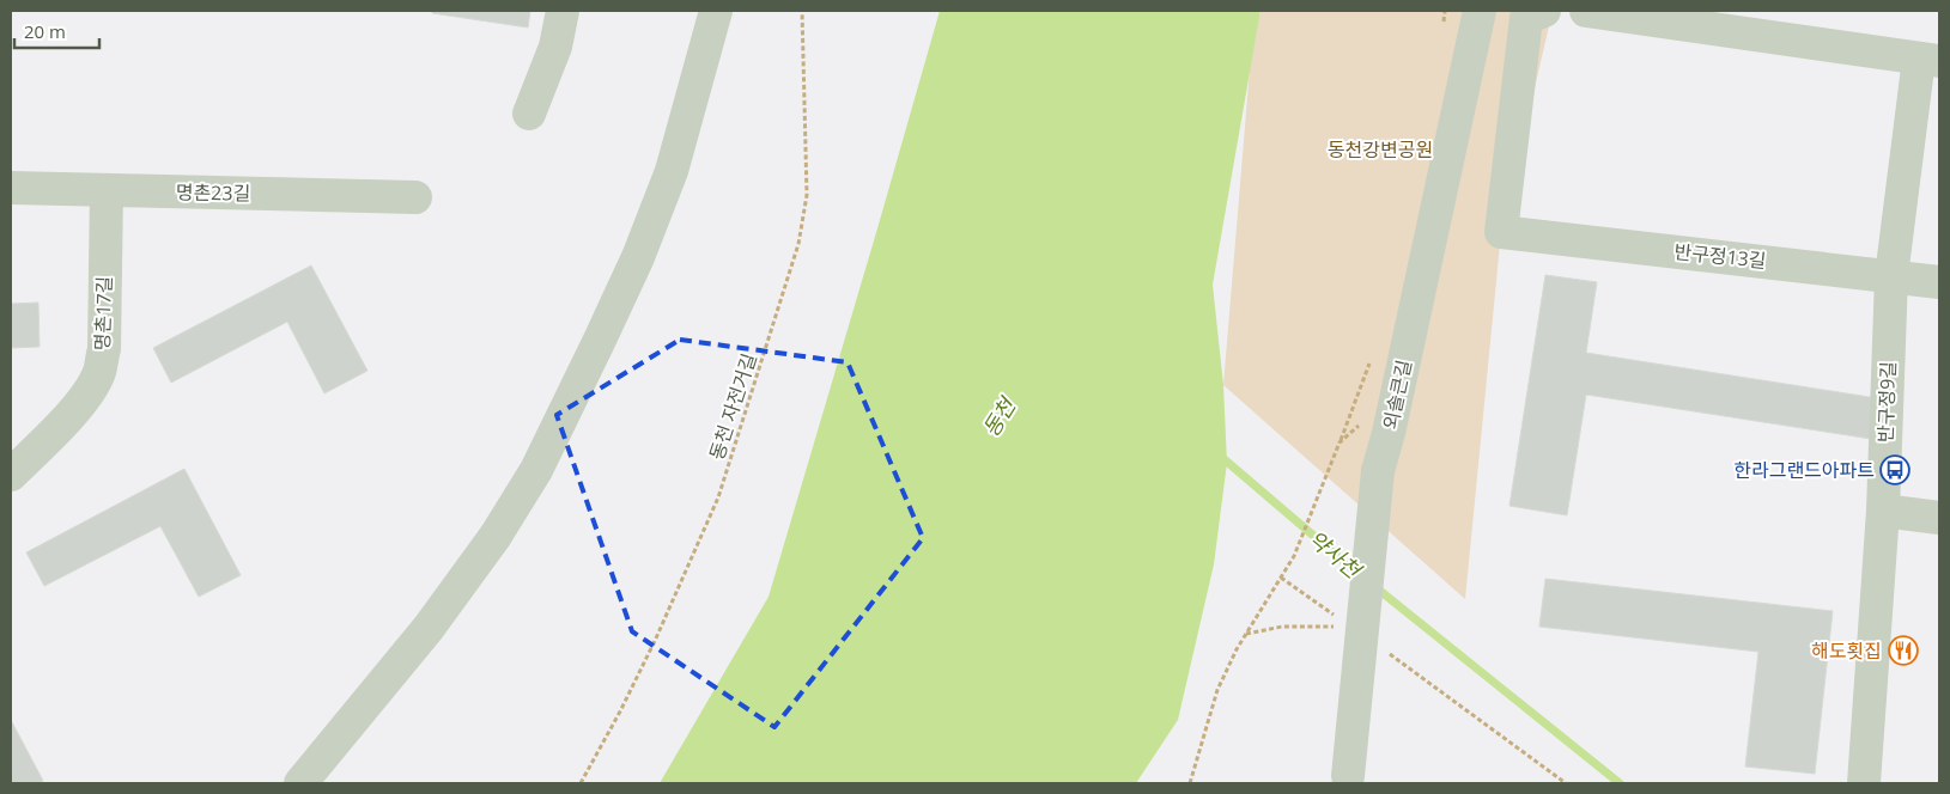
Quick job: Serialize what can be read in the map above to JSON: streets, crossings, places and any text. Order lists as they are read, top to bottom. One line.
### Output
{"streets":{"street":["명촌23길","반구정13길","명촌17길","외솔큰길","반구정9길"],"path":["동천 자전거길"]},"crossings":[["명촌23길","명촌17길"],["반구정13길","반구정9길"]],"water":["동천","약사천"],"parks":["동천강변공원"],"places":{"bus stop":["한라그랜드아파트"],"restaurant":["해도횟집"]},"scale_bar":"20 m"}
